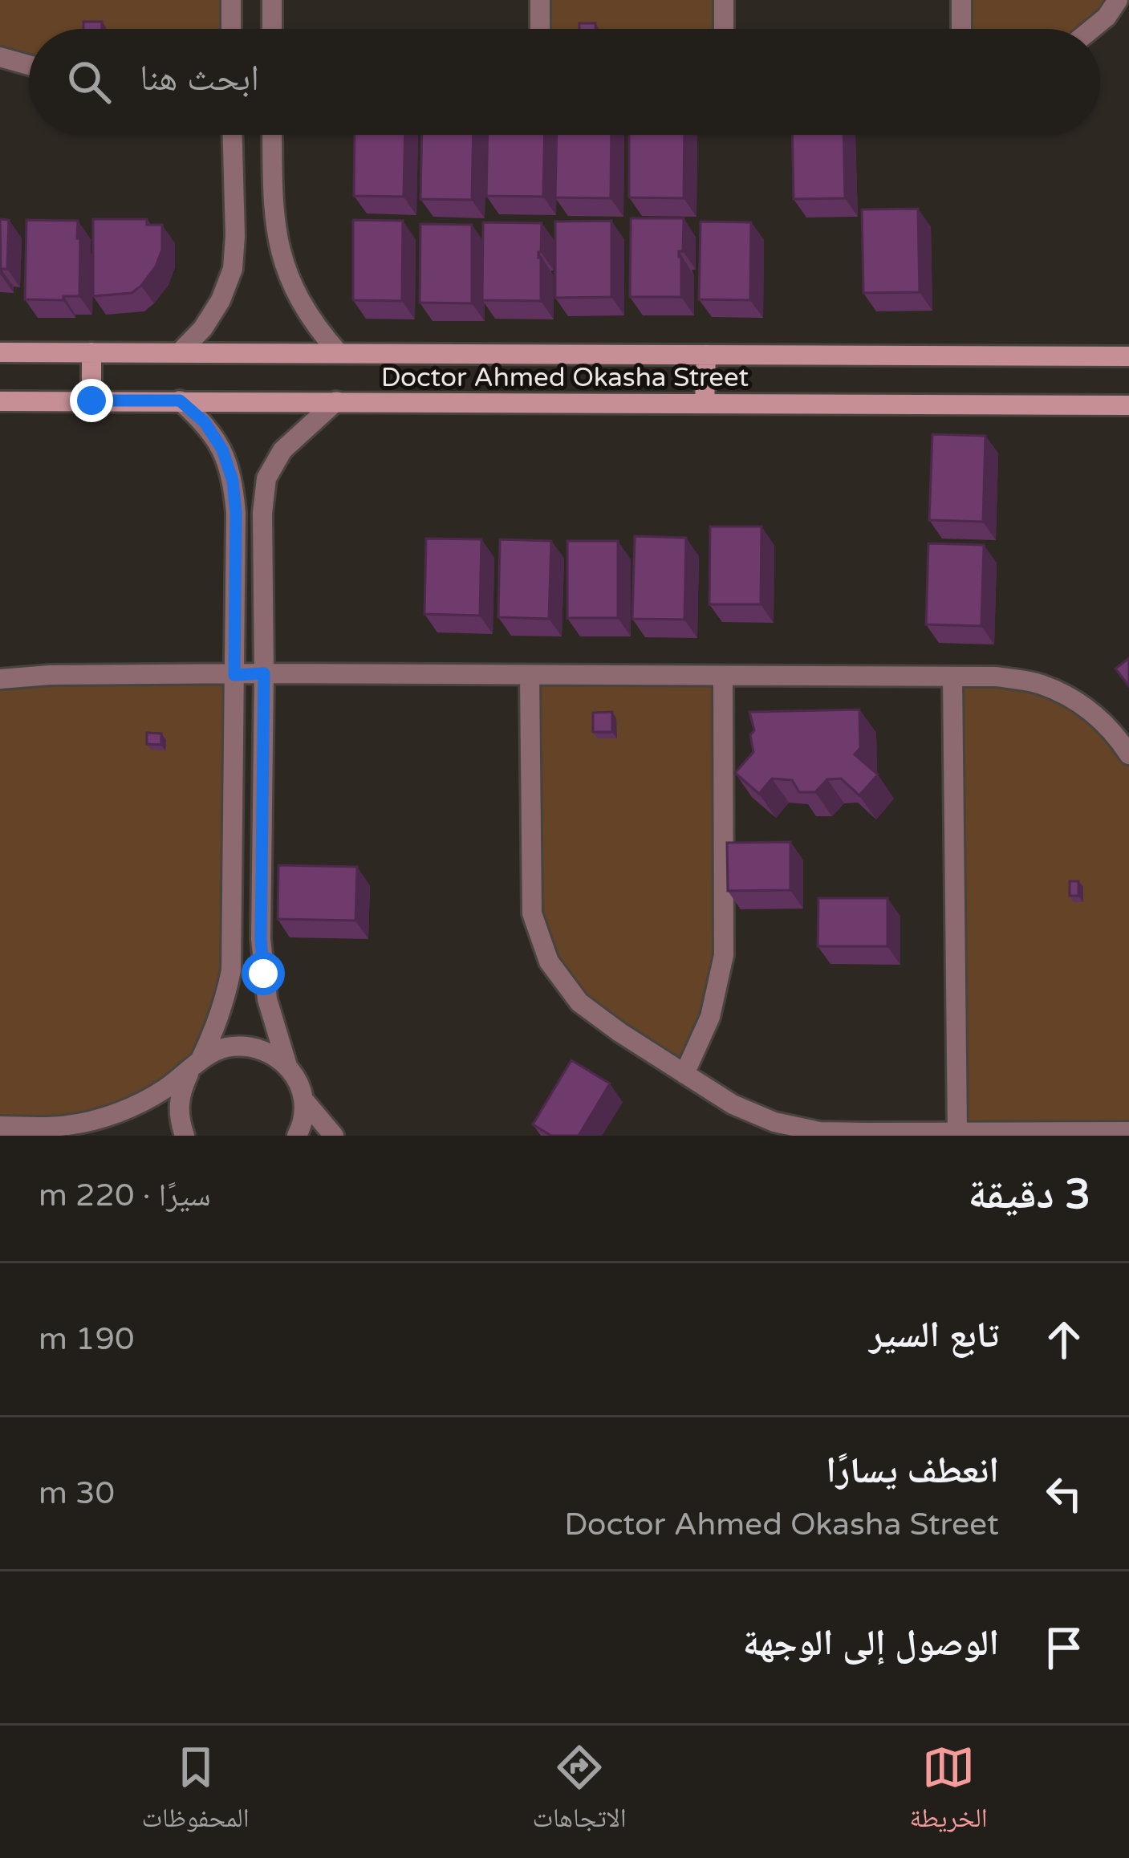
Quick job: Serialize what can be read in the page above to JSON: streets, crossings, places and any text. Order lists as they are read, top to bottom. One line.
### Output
{"streets":{"street":["Doctor Ahmed Okasha Street"]},"page":{"search":"ابحث هنا","heading":["3 دقيقة","سيرًا · 220 m"],"list":[["تابع السير","190 m"],["انعطف يسارًا","Doctor Ahmed Okasha Street","30 m"],"الوصول إلى الوجهة"],"nav":["الخريطة","الاتجاهات","المحفوظات"]}}
